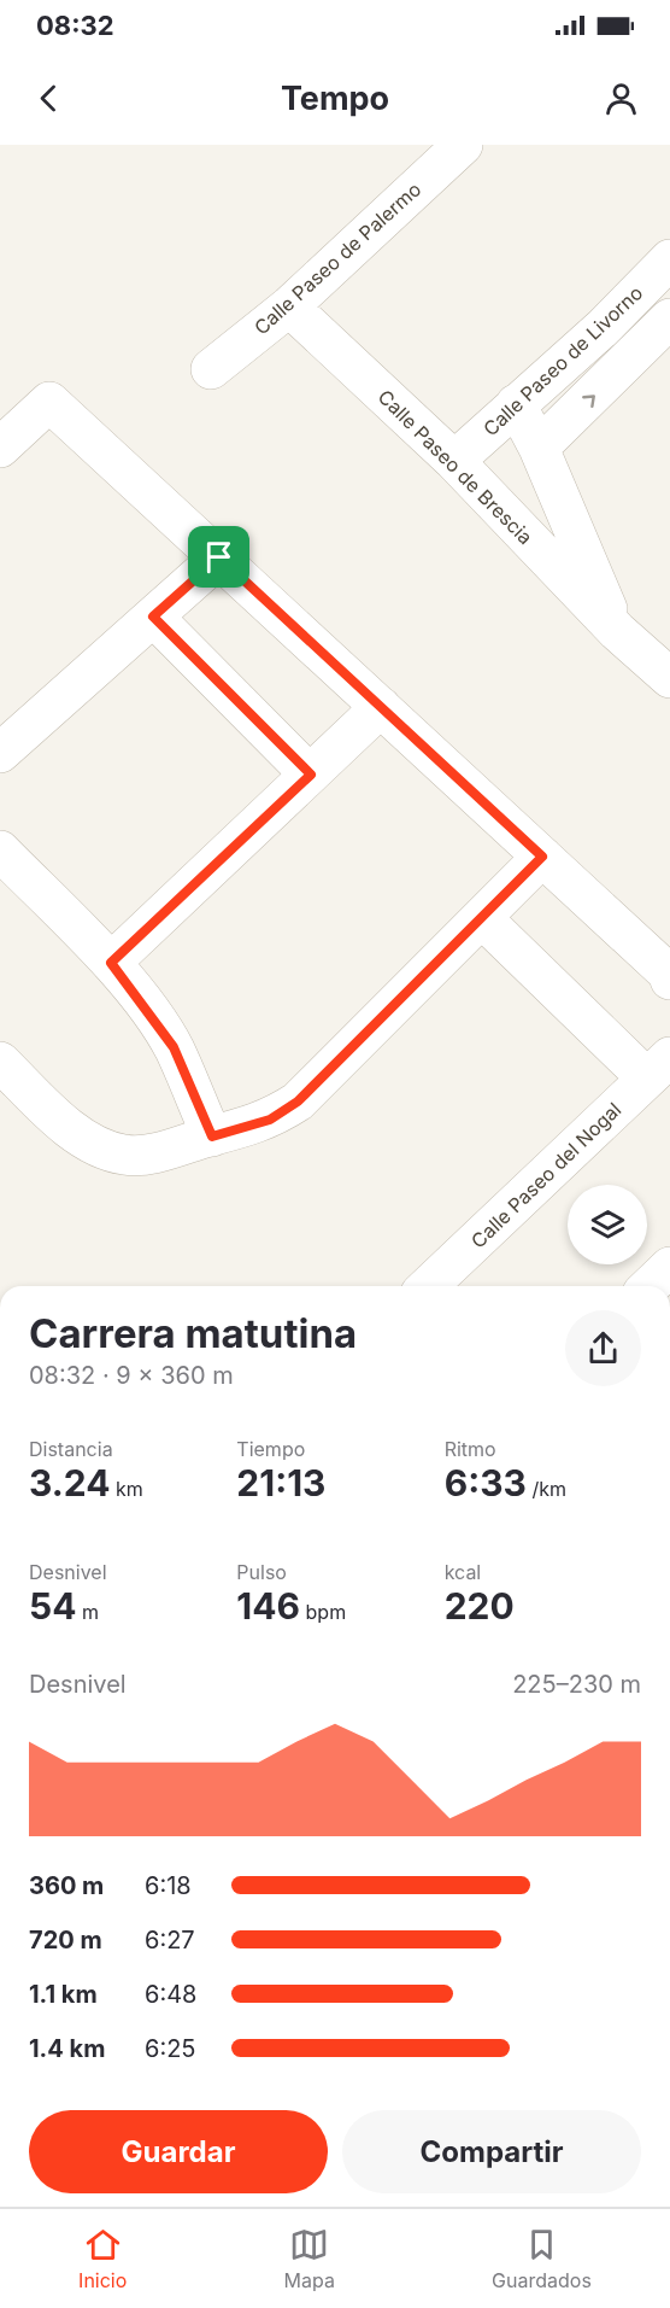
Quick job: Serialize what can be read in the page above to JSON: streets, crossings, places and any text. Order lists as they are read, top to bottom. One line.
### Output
{"streets":{"street":["Calle Paseo de Palermo","Calle Paseo de Livorno","Calle Paseo de Brescia","Calle Paseo del Nogal"]},"crossings":[["Calle Paseo de Palermo","Calle Paseo de Brescia"],["Calle Paseo de Livorno","Calle Paseo de Brescia"]],"page":{"status":"08:32","header":"Tempo","heading":["Carrera matutina","08:32 · 9 × 360 m"],"stats":[["Distancia","3.24 km"],["Tiempo","21:13"],["Ritmo","6:33 /km"],["Desnivel","54 m"],["Pulso","146 bpm"],["kcal","220"]],"chart":["Desnivel","225–230 m"],"list":[{"name":"360 m","note":"6:18"},{"name":"720 m","note":"6:27"},{"name":"1.1 km","note":"6:48"},{"name":"1.4 km","note":"6:25"}],"buttons":["Guardar","Compartir"],"tabs":["Inicio","Mapa","Guardados"]}}
